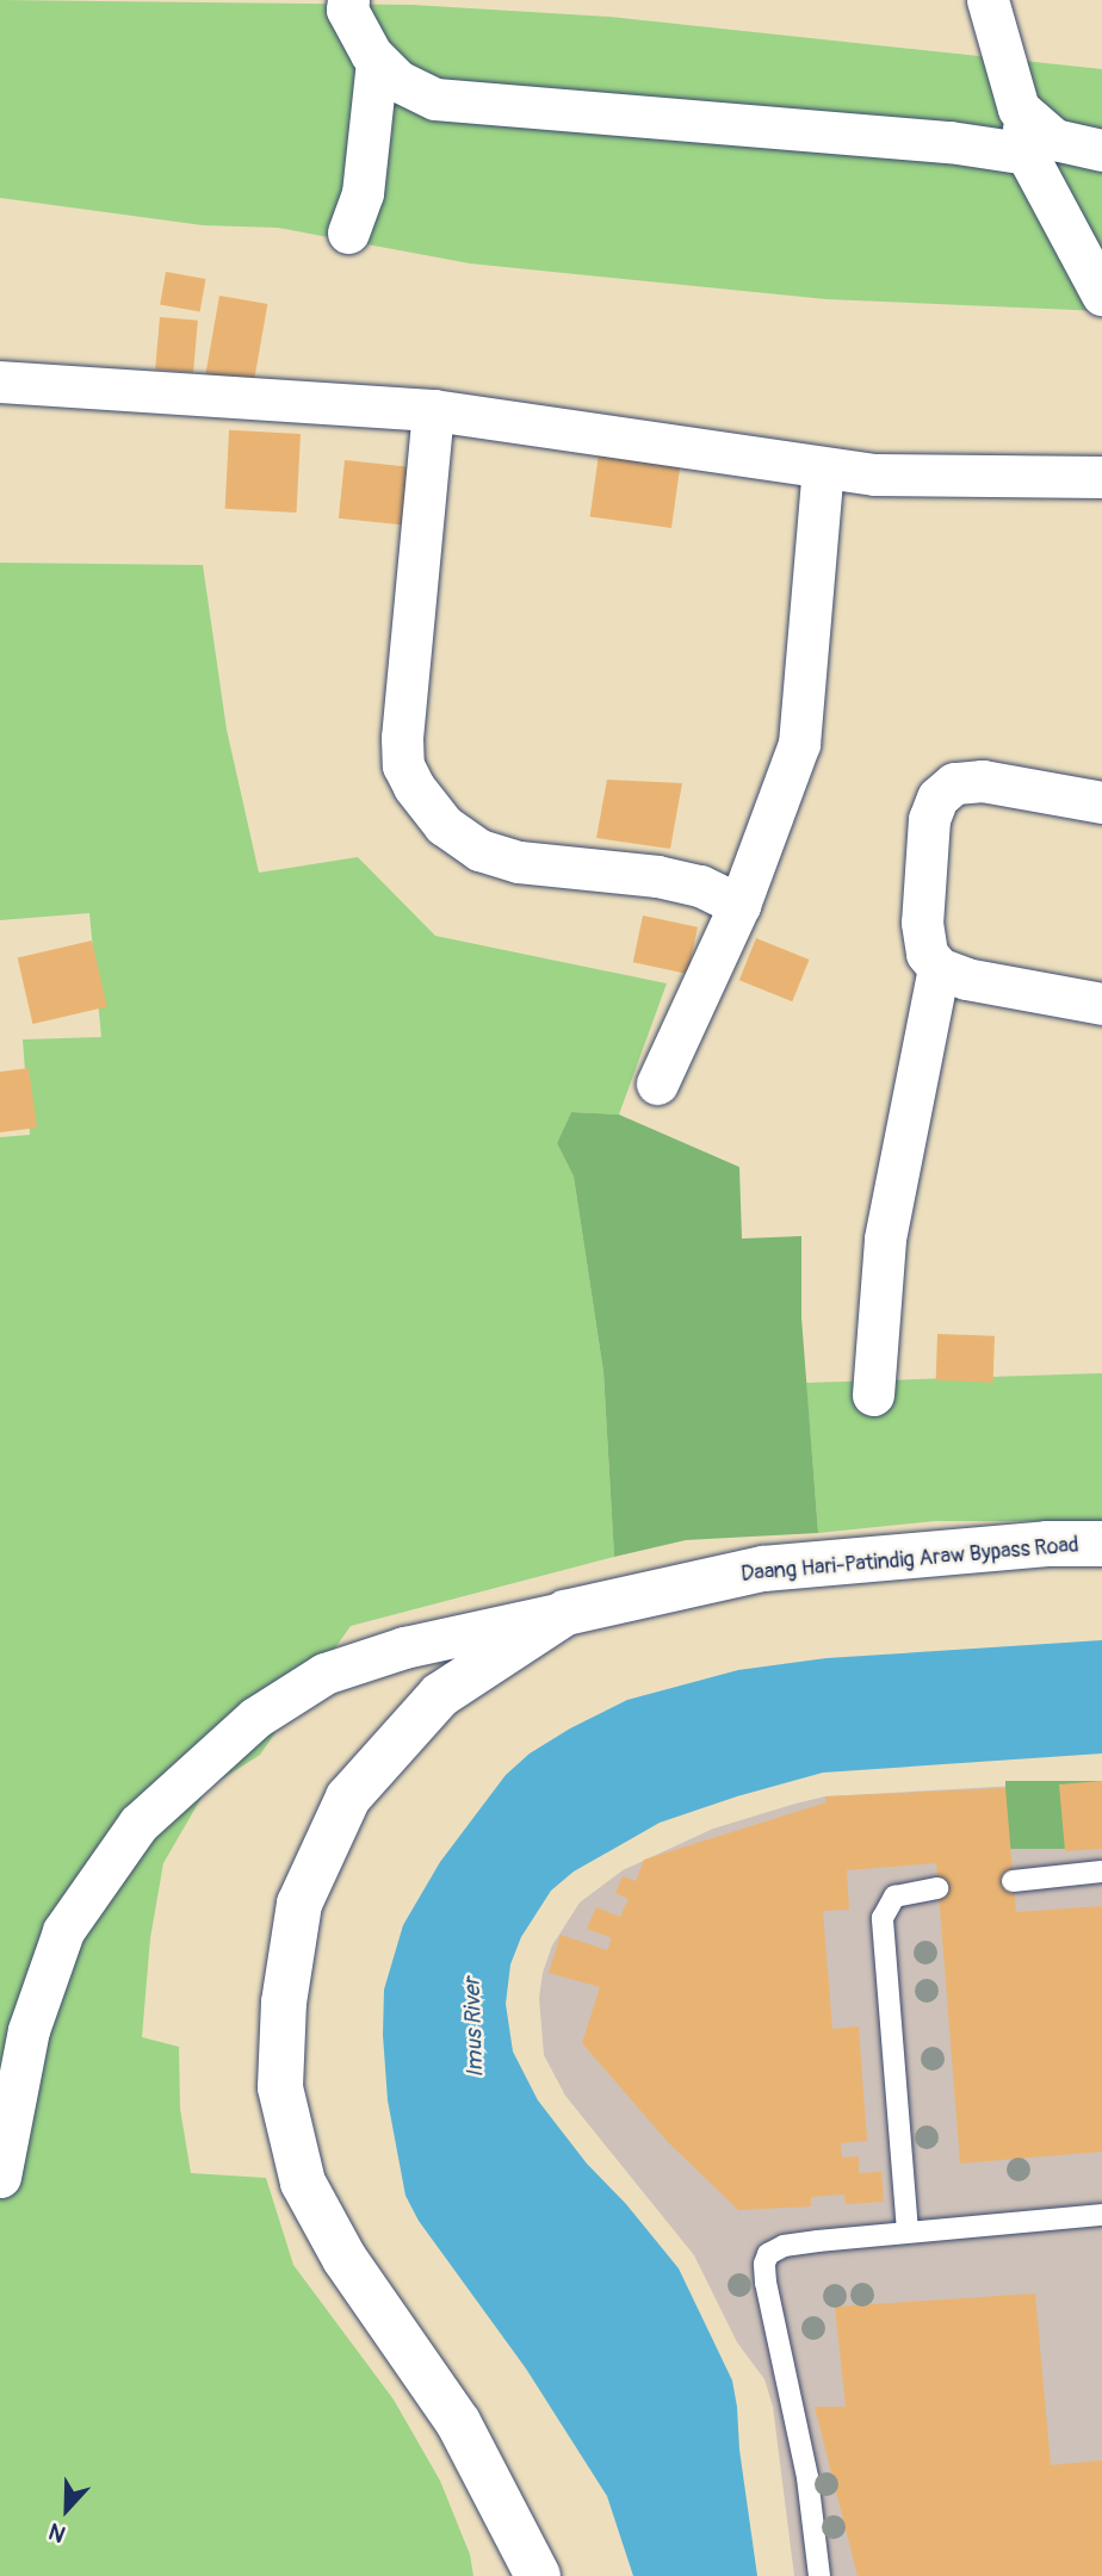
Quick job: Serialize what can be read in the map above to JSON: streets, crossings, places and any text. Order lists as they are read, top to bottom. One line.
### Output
{"streets":{"main road":["Daang Hari-Patindig Araw Bypass Road"]},"water":["Imus River"],"north":"bottom"}
